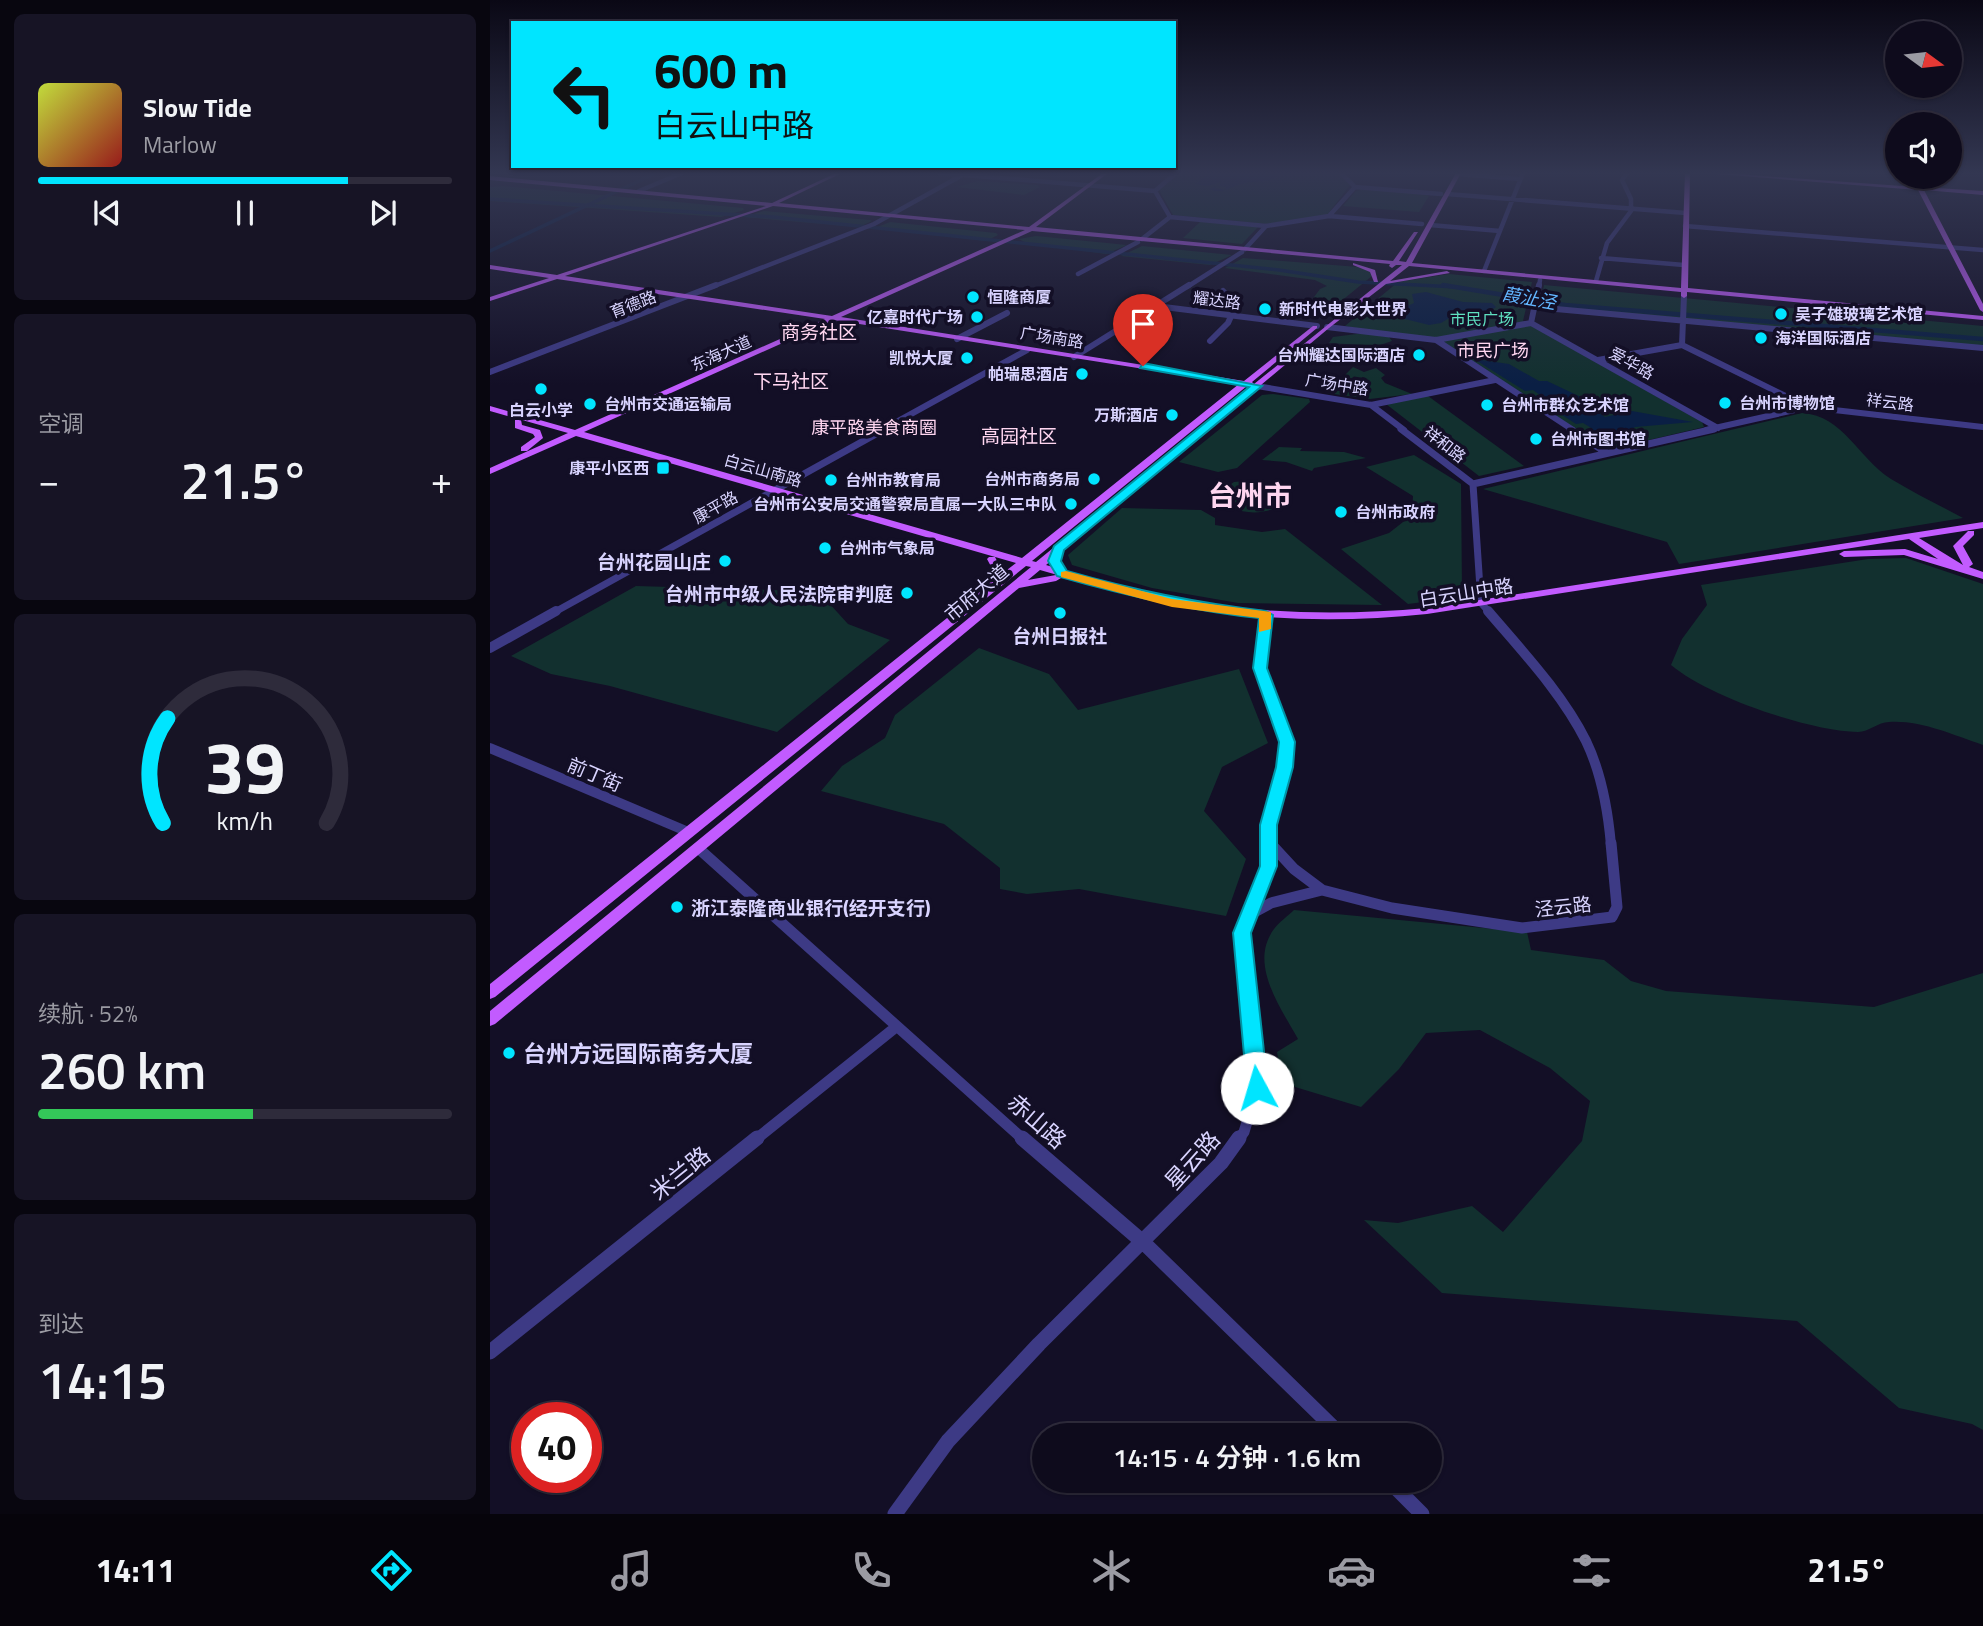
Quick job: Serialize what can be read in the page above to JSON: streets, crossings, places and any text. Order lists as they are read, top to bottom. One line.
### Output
{"streets":{"main road":["广场南路","东海大道","白云山南路","市府大道","白云山中路"],"street":["耀达路","育德路","爱华路","广场中路","祥云路","祥和路","康平路","前丁街","泾云路","赤山路","星云路","米兰路"]},"crossings":[["耀达路","市府大道"],["育德路","广场南路"],["广场南路","东海大道"],["广场南路","广场中路"],["广场南路","康平路"],["广场南路","市府大道"],["东海大道","白云山南路"],["广场中路","祥和路"],["广场中路","市府大道"],["祥和路","白云山中路"],["祥和路","泾云路"],["白云山南路","康平路"],["白云山南路","市府大道"],["白云山南路","白云山中路"],["市府大道","白云山中路"],["市府大道","前丁街"],["市府大道","赤山路"],["白云山中路","泾云路"],["白云山中路","星云路"],["泾云路","星云路"],["赤山路","星云路"],["赤山路","米兰路"]],"districts":["商务社区","市民广场","下马社区","康平路美食商圈","高园社区","台州市"],"water":["葭沚泾"],"parks":["市民广场"],"places":{"other":["恒隆商厦","新时代电影大世界","吴子雄玻璃艺术馆","亿嘉时代广场","海洋国际酒店","台州耀达国际酒店","凯悦大厦","帕瑞思酒店","白云小学","台州市博物馆","台州市交通运输局","台州市群众艺术馆","万斯酒店","台州市图书馆","台州市商务局","台州市教育局","台州市公安局交通警察局直属一大队三中队","台州市政府","台州市气象局","台州花园山庄","台州市中级人民法院审判庭","台州日报社","浙江泰隆商业银行(经开支行)","台州方远国际商务大厦"],"transit":["康平小区西"]},"north":"right","page":{"turn":["600 m","白云山中路"],"song":["Slow Tide","Marlow"],"tile":["空调",["续航 · 52%","260 km"],["到达","14:15"]],"heat":["−","21.5°","+"],"limit":"40","trip":"14:15 · 4 分钟 · 1.6 km","tabs":["14:11","21.5°"],"gauge":["39","km/h"]}}
